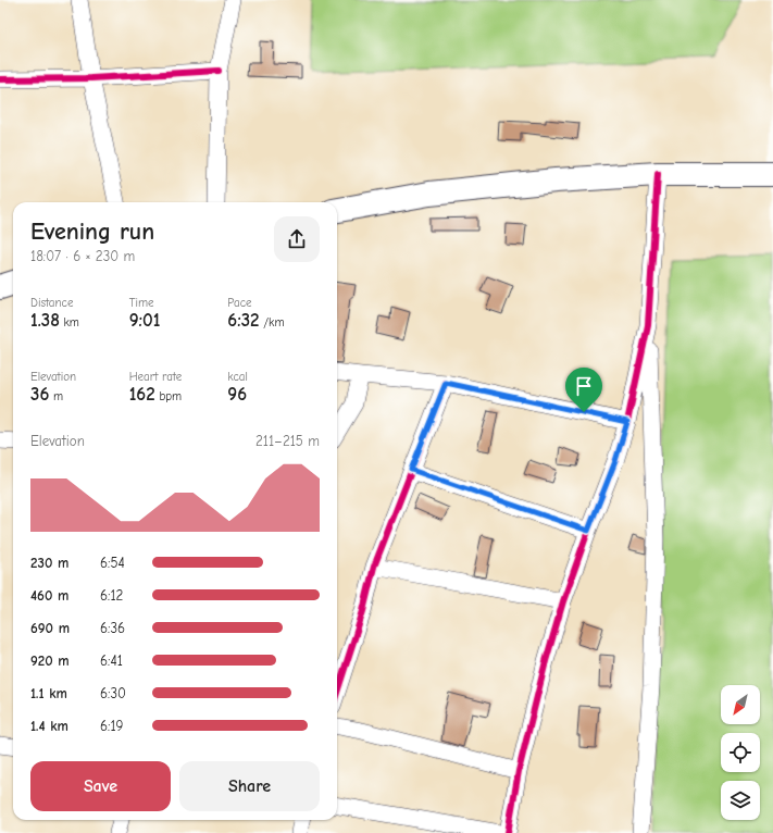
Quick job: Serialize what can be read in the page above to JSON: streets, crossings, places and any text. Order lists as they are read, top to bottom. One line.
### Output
{"north":"bottom left","page":{"heading":["Evening run","18:07 · 6 × 230 m"],"stats":[["Distance","1.38 km"],["Time","9:01"],["Pace","6:32 /km"],["Elevation","36 m"],["Heart rate","162 bpm"],["kcal","96"]],"chart":["Elevation","211–215 m"],"list":[{"name":"230 m","note":"6:54"},{"name":"460 m","note":"6:12"},{"name":"690 m","note":"6:36"},{"name":"920 m","note":"6:41"},{"name":"1.1 km","note":"6:30"},{"name":"1.4 km","note":"6:19"}],"buttons":["Save","Share"]}}
